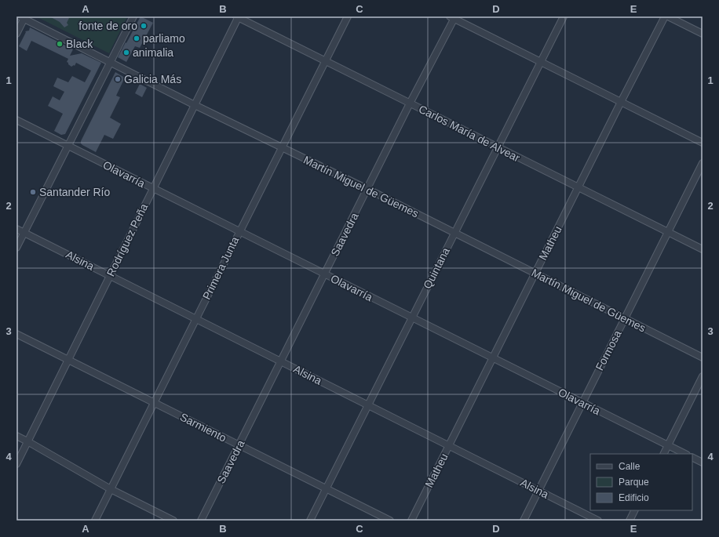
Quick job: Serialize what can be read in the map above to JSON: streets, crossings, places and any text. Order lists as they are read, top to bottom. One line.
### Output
{"streets":{"street":["Carlos María de Alvear","Olavarría","Martín Miguel de Güemes","Saavedra","Rodríguez Peña","Matheu","Alsina","Primera Junta","Quintana","Formosa","Sarmiento"]},"crossings":[["Carlos María de Alvear","Saavedra"],["Carlos María de Alvear","Rodríguez Peña"],["Carlos María de Alvear","Matheu"],["Carlos María de Alvear","Primera Junta"],["Carlos María de Alvear","Quintana"],["Carlos María de Alvear","Formosa"],["Olavarría","Saavedra"],["Olavarría","Rodríguez Peña"],["Olavarría","Matheu"],["Olavarría","Primera Junta"],["Olavarría","Quintana"],["Olavarría","Formosa"],["Martín Miguel de Güemes","Saavedra"],["Martín Miguel de Güemes","Rodríguez Peña"],["Martín Miguel de Güemes","Matheu"],["Martín Miguel de Güemes","Primera Junta"],["Martín Miguel de Güemes","Quintana"],["Martín Miguel de Güemes","Formosa"],["Saavedra","Alsina"],["Saavedra","Sarmiento"],["Rodríguez Peña","Alsina"],["Rodríguez Peña","Sarmiento"],["Matheu","Alsina"],["Alsina","Primera Junta"],["Alsina","Quintana"],["Alsina","Formosa"],["Primera Junta","Sarmiento"],["Quintana","Sarmiento"]],"places":["fonte de oro","parliamo","Black","animalia","Galicia Más","Santander Río"],"legend":["Calle","Parque","Edificio"],"grid":{"columns":["A","B","C","D","E"],"rows":["1","2","3","4"]}}
